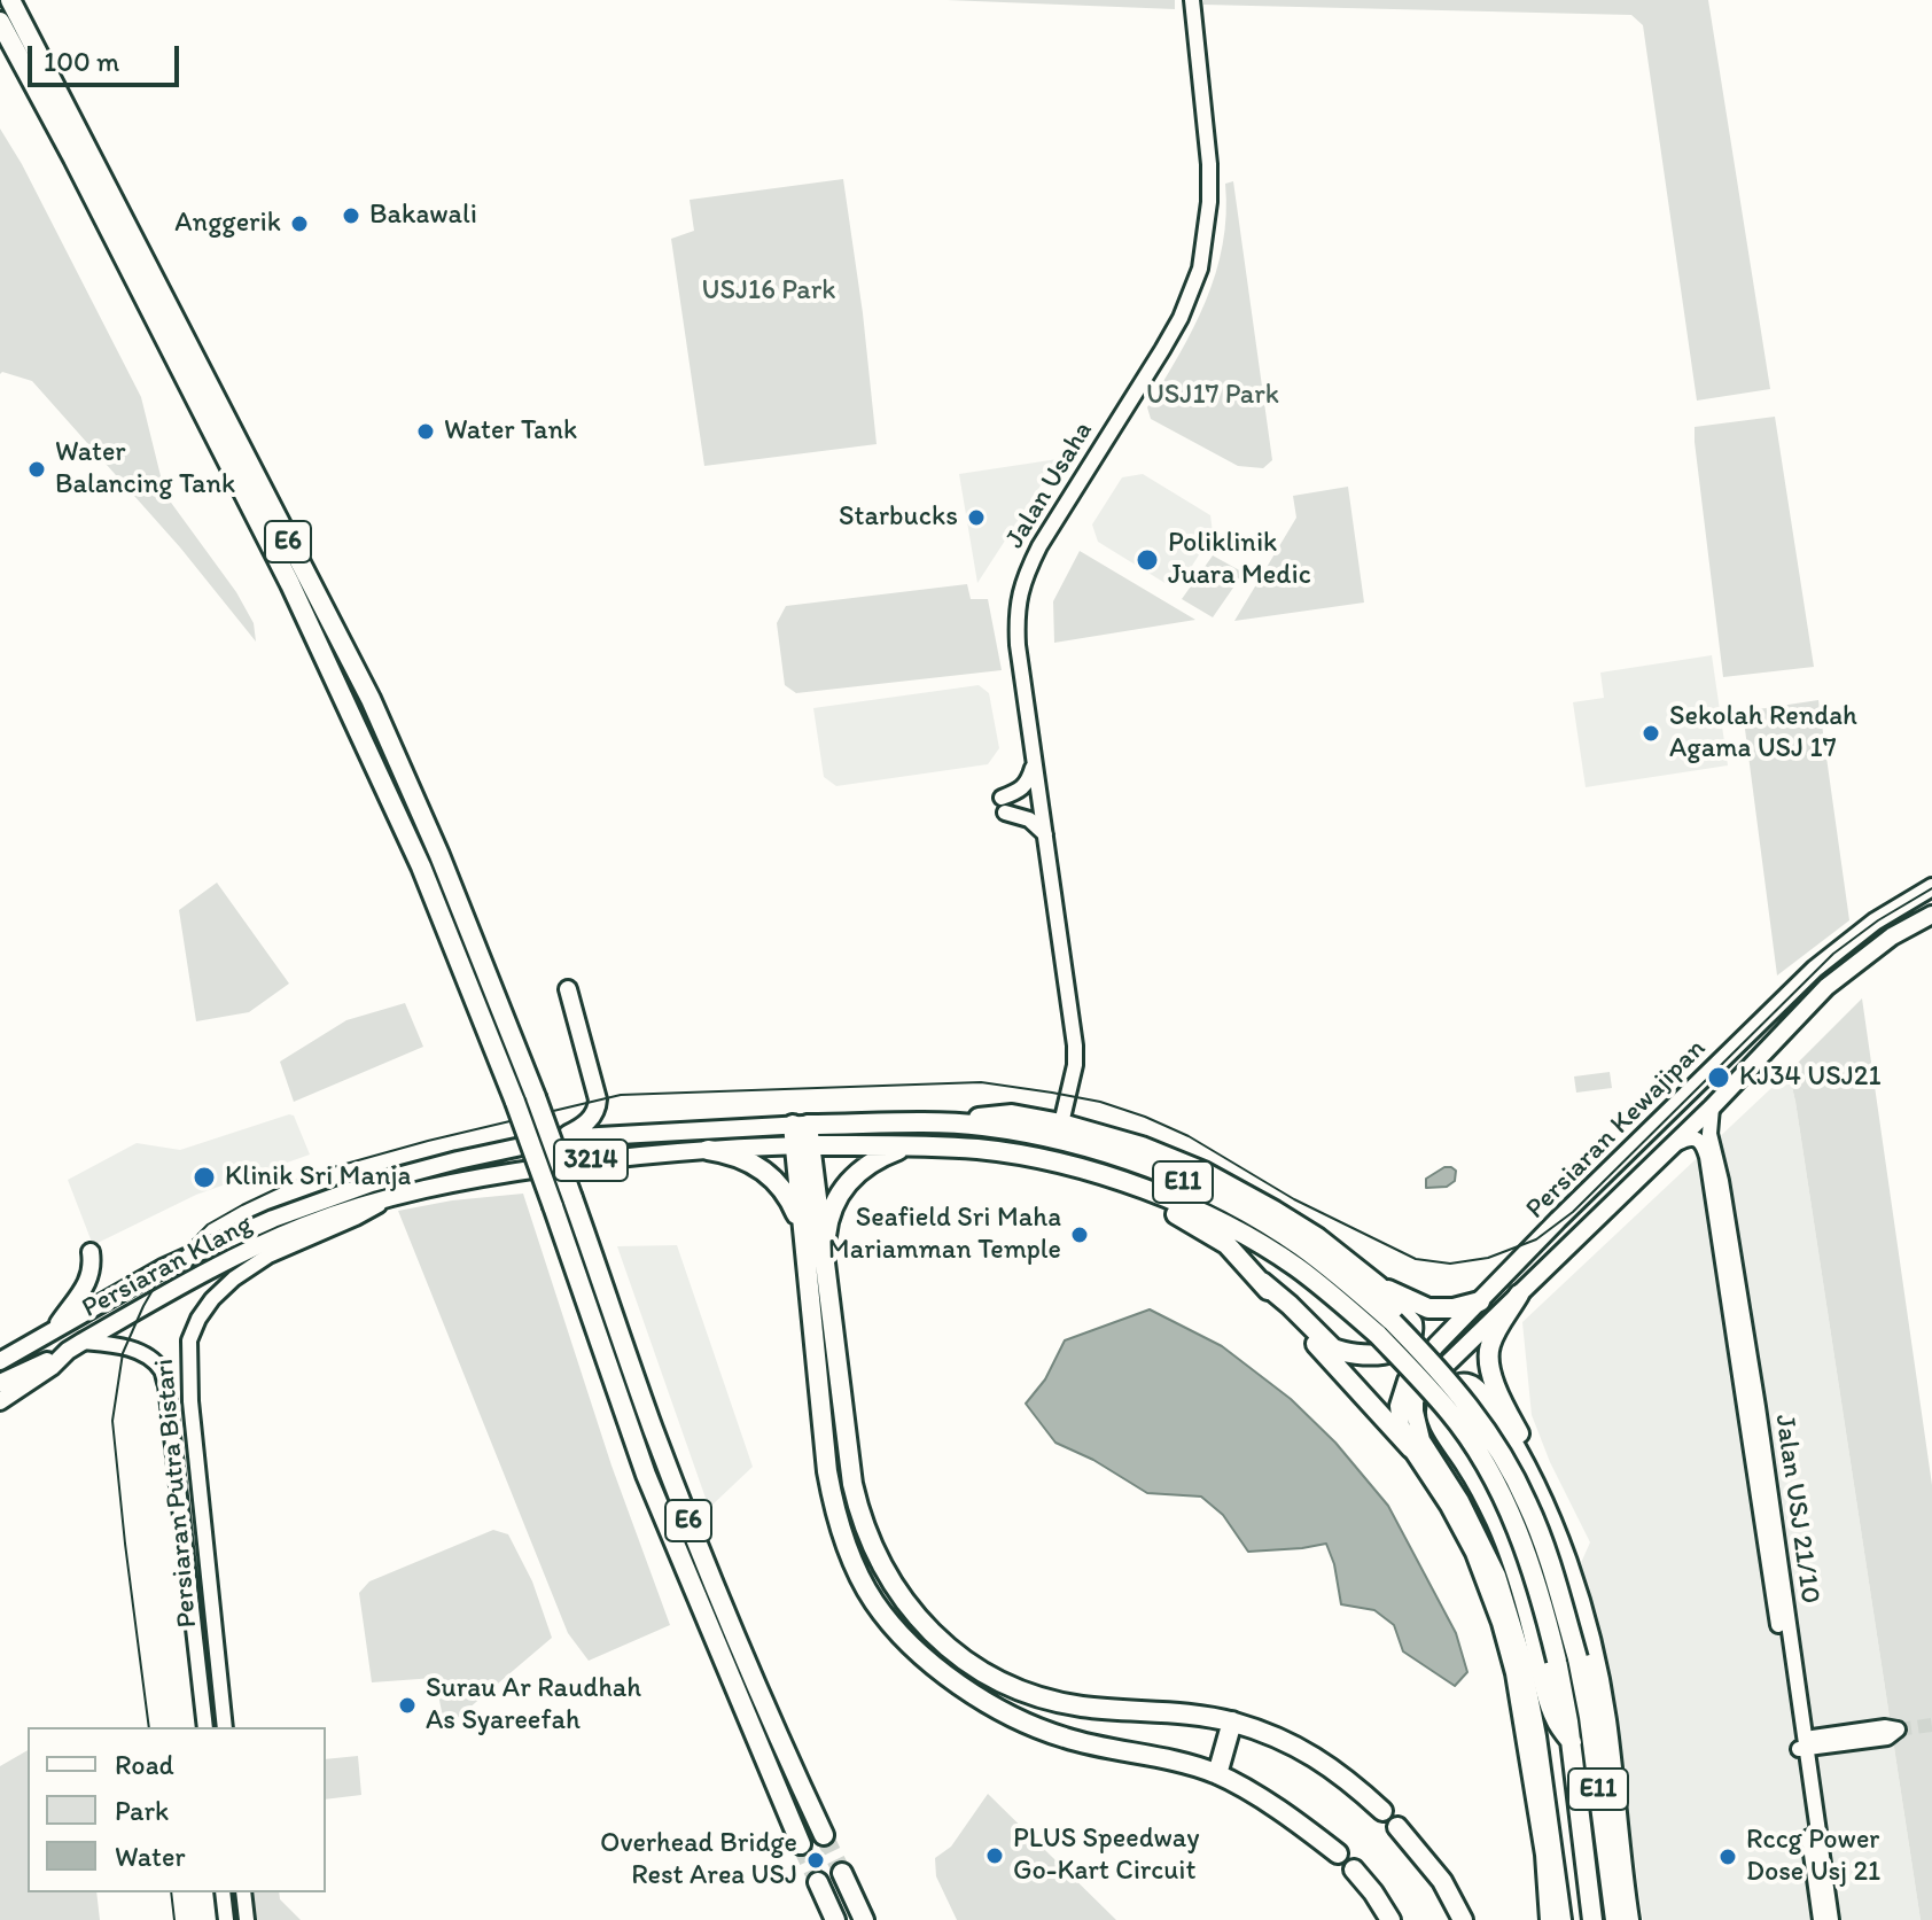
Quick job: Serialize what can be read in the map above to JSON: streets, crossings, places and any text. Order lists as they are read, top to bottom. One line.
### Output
{"streets":{"highway":["E6","E11"],"main road":["Persiaran Kewajipan","3214","Persiaran Klang"],"street":["Jalan Usaha","Persiaran Putra Bistari","Jalan USJ 21/10"]},"crossings":[["Persiaran Kewajipan","Jalan USJ 21/10"],["E11","Persiaran Klang"],["Persiaran Klang","Persiaran Putra Bistari"]],"parks":["USJ16 Park","USJ17 Park"],"places":["Bakawali","Anggerik","Water Tank","Water Balancing Tank","Starbucks","Poliklinik Juara Medic","Sekolah Rendah Agama USJ 17","KJ34 USJ21","Klinik Sri Manja","Seafield Sri Maha Mariamman Temple","Surau Ar Raudhah As Syareefah","PLUS Speedway Go-Kart Circuit","Rccg Power Dose Usj 21","Overhead Bridge Rest Area USJ"],"legend":["Road","Park","Water"],"scale_bar":"100 m"}
